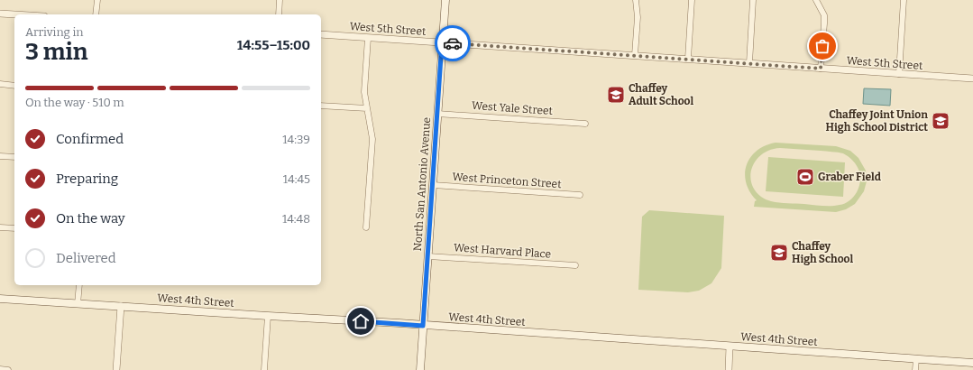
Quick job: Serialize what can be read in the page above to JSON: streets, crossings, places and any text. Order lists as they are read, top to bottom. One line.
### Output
{"streets":{"main road":["North San Antonio Avenue","West 4th Street"],"street":["West 5th Street","West Yale Street","West Princeton Street","West Harvard Place"]},"crossings":[["West 5th Street","North San Antonio Avenue"],["West Yale Street","North San Antonio Avenue"],["West Princeton Street","North San Antonio Avenue"],["North San Antonio Avenue","West Harvard Place"],["North San Antonio Avenue","West 4th Street"]],"places":{"school or university":["Chaffey Adult School","Chaffey Joint Union High School District","Chaffey High School"],"sports":["Graber Field"]},"page":{"heading":["3 min","Arriving in","14:55–15:00"],"bar":"On the way · 510 m","list":[["Confirmed","14:39"],["Preparing","14:45"],["On the way","14:48"],"Delivered"]}}
